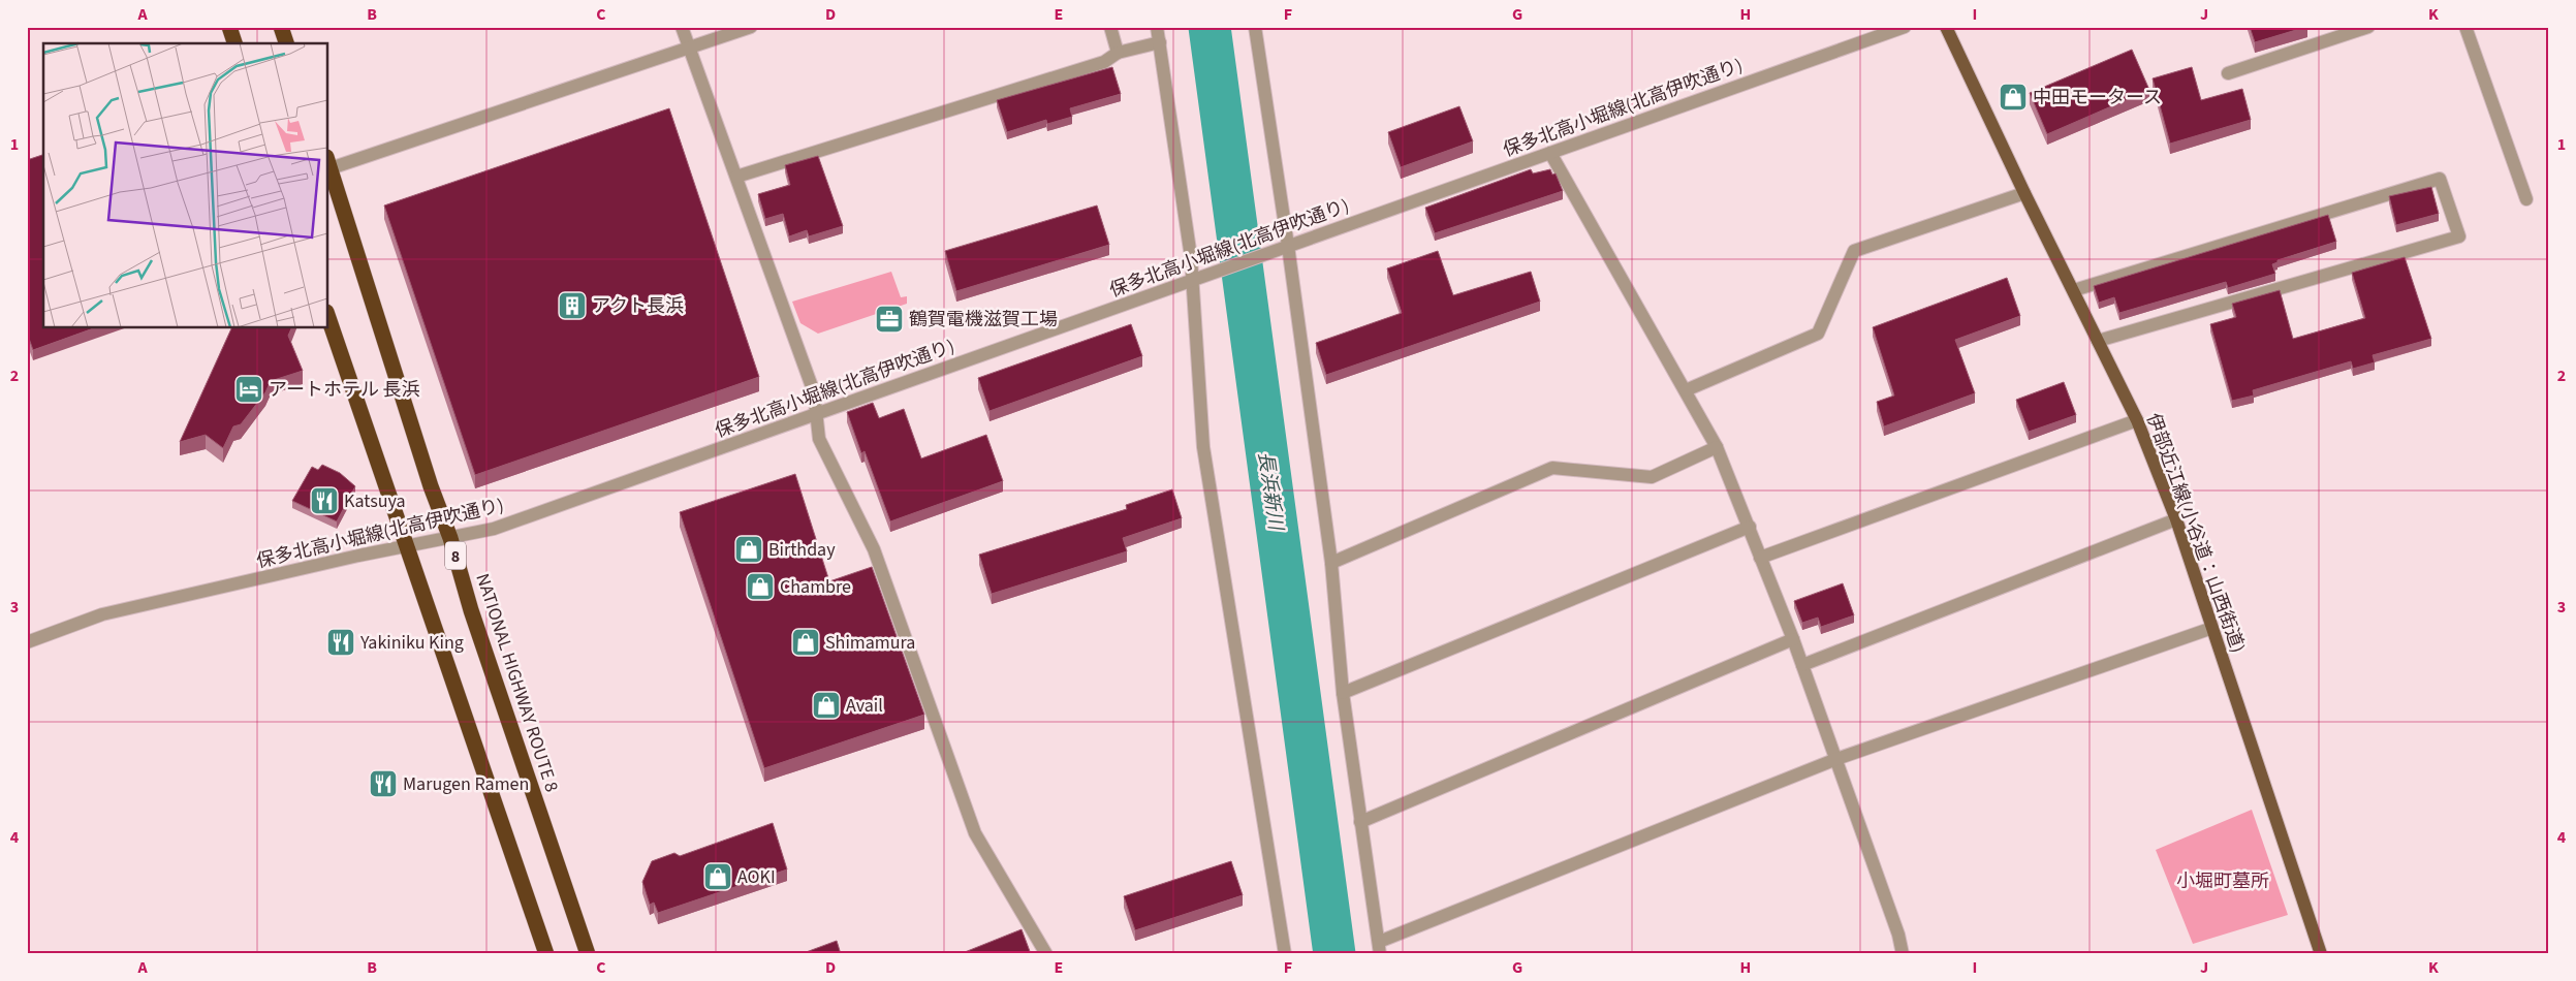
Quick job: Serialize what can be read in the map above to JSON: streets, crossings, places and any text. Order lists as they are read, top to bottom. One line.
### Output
{"streets":{"highway":["8","NATIONAL HIGHWAY ROUTE 8"],"main road":["伊部近江線(小谷道：山西街道)"],"street":["保多北高小堀線(北高伊吹通り)"]},"crossings":[["保多北高小堀線(北高伊吹通り)","NATIONAL HIGHWAY ROUTE 8"]],"water":["長浜新川"],"parks":["小堀町墓所"],"places":{"shop":["中田モータース","Birthday","Chambre","Shimamura","Avail","AOKI"],"building":["アクト長浜"],"office":["鶴賀電機滋賀工場"],"hotel":["アートホテル 長浜"],"restaurant":["Katsuya","Yakiniku King","Marugen Ramen"]},"grid":{"columns":["A","B","C","D","E","F","G","H","I","J","K"],"rows":["1","2","3","4"]}}
